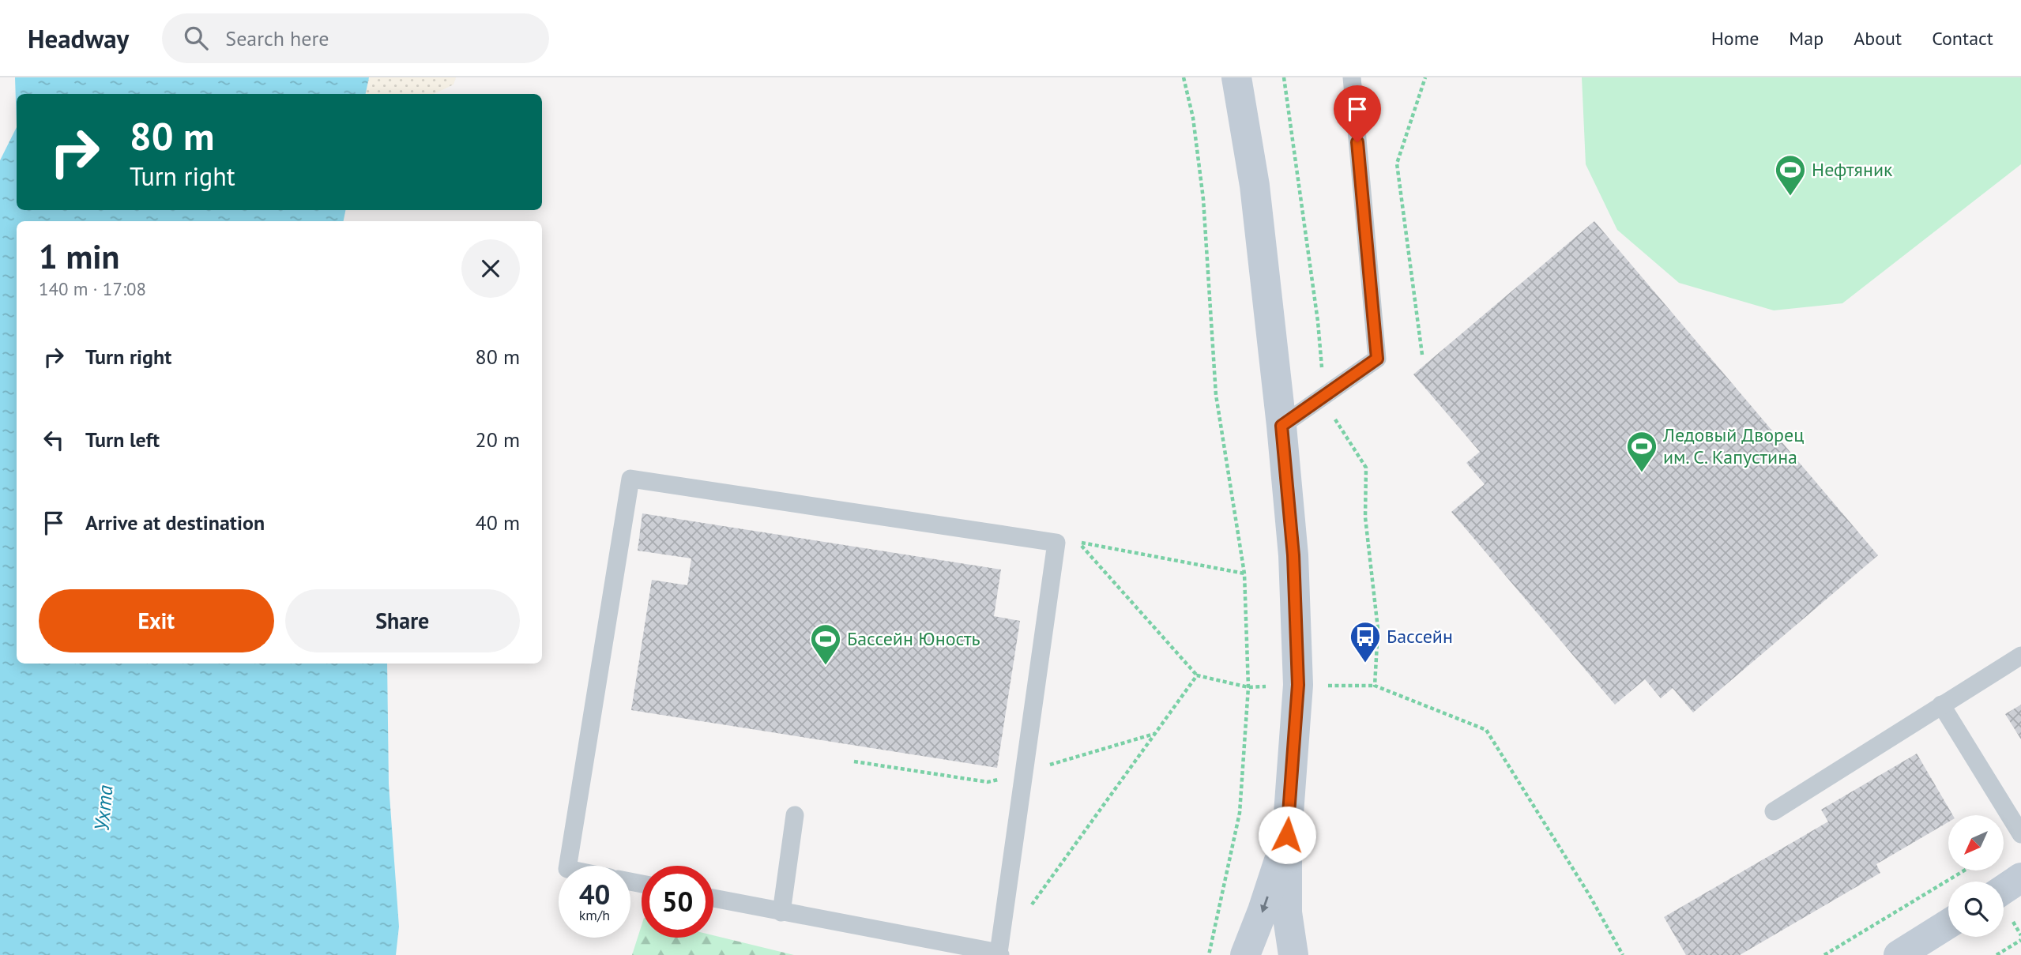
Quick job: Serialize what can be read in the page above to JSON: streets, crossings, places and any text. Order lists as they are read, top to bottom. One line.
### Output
{"water":["Ухта"],"places":{"sports":["Нефтяник","Ледовый Дворец им. С. Капустина","Бассейн Юность"],"bus stop":["Бассейн"]},"north":"bottom left","page":{"header":"Headway","search":"Search here","nav":["Home","Map","About","Contact"],"turn":["80 m","Turn right"],"heading":["1 min","140 m · 17:08"],"list":[{"name":"Turn right","value":"80 m"},{"name":"Turn left","value":"20 m"},{"name":"Arrive at destination","value":"40 m"}],"buttons":["Exit","Share"],"speed":"40 km/h","limit":"50"}}
